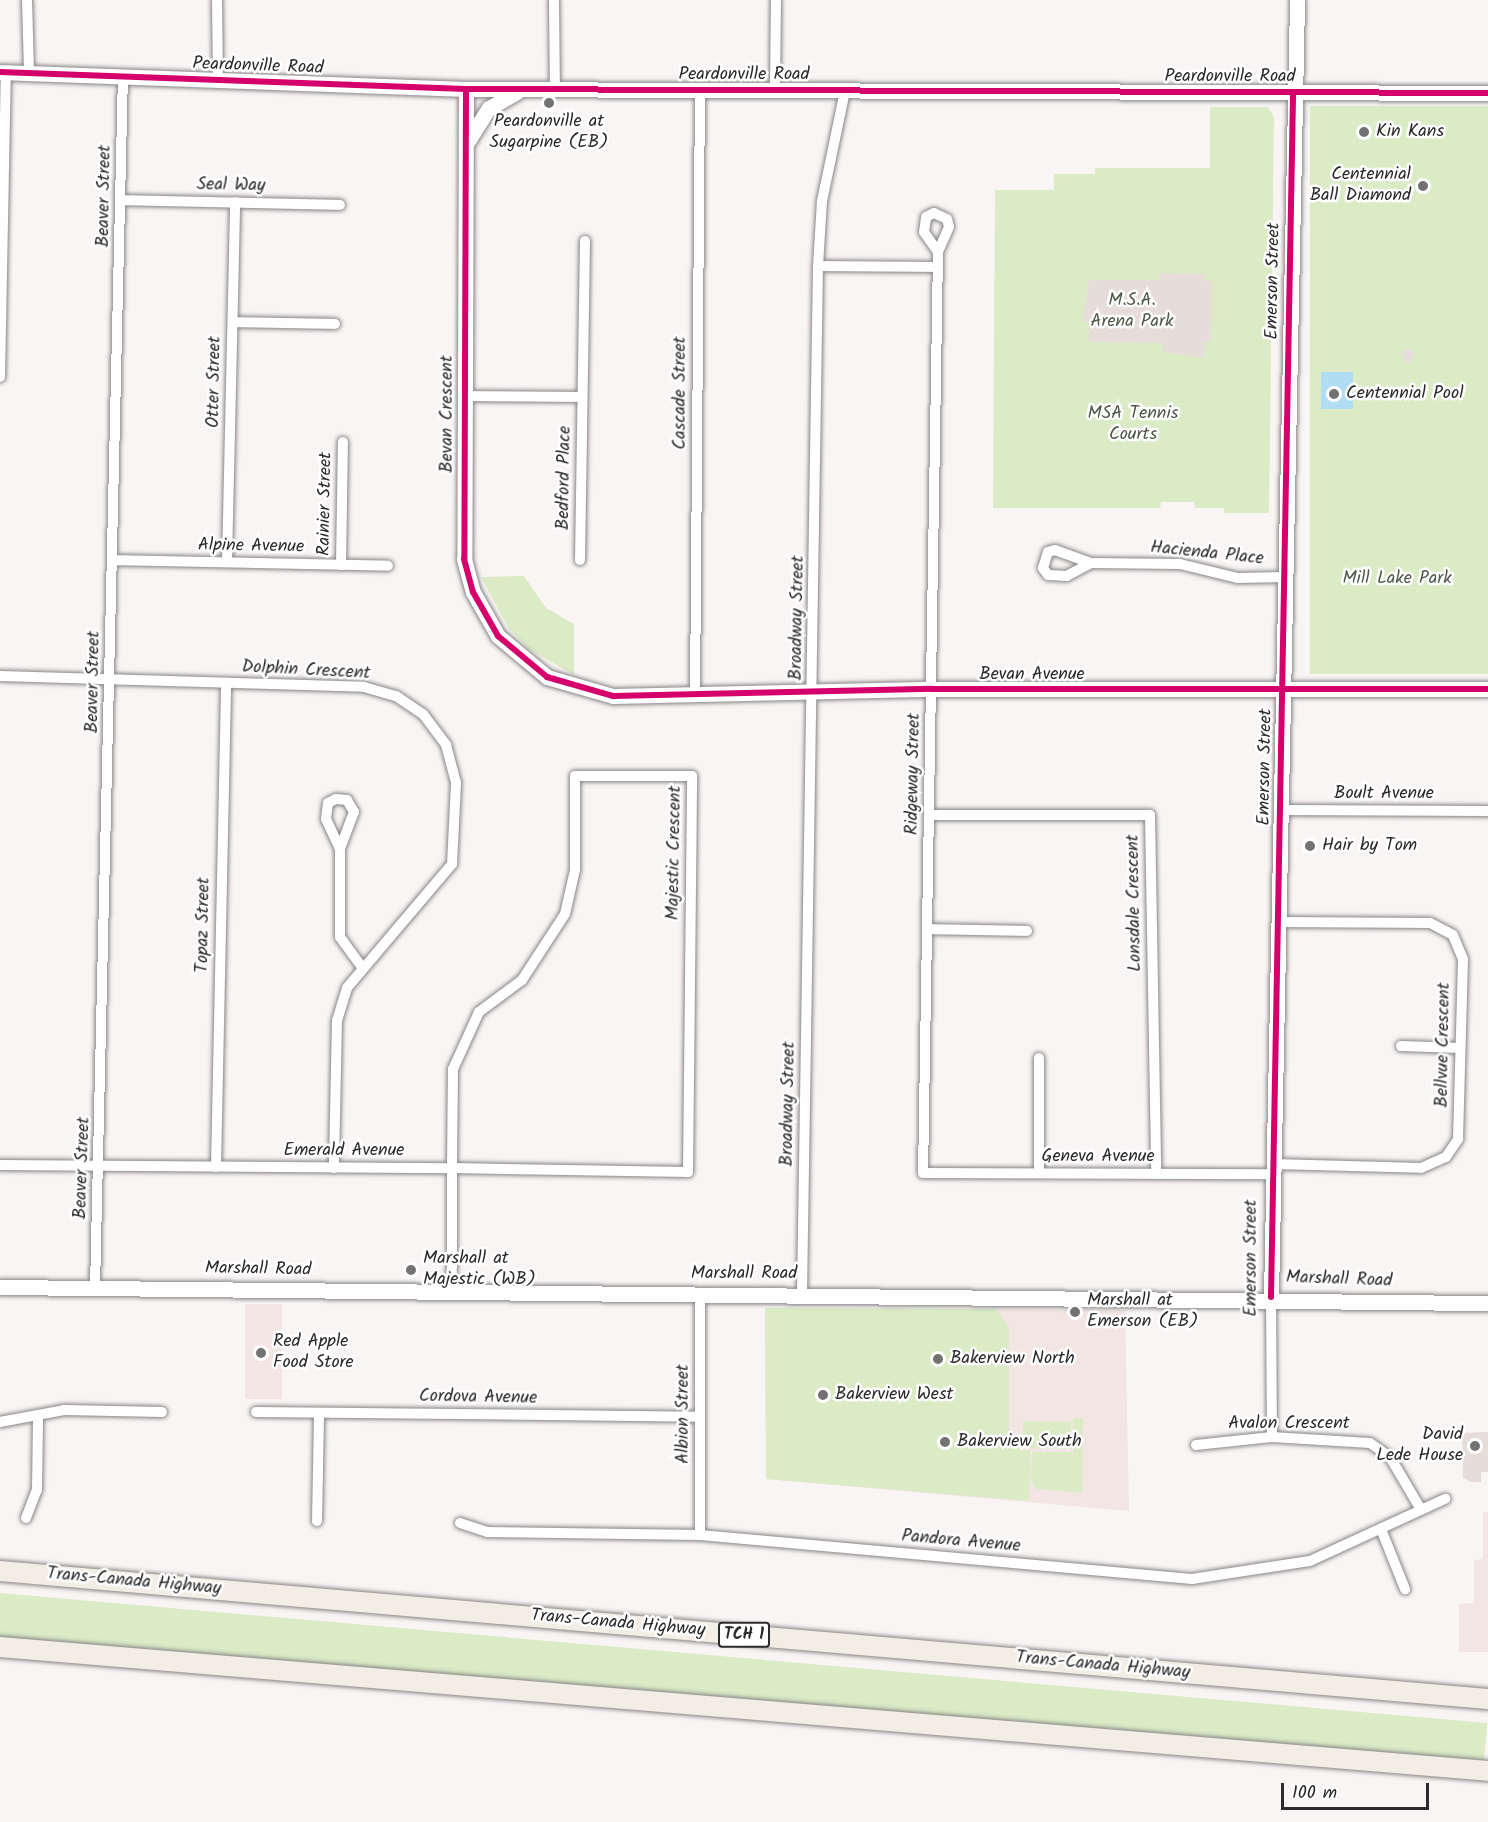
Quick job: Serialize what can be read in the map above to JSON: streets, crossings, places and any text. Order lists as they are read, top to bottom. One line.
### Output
{"streets":{"highway":["Trans-Canada Highway","TCH 1"],"main road":["Peardonville Road","Emerson Street","Bevan Crescent","Bevan Avenue","Marshall Road"],"street":["Seal Way","Beaver Street","Otter Street","Cascade Street","Bedford Place","Rainier Street","Alpine Avenue","Hacienda Place","Broadway Street","Dolphin Crescent","Ridgeway Street","Boult Avenue","Majestic Crescent","Lonsdale Crescent","Topaz Street","Bellvue Crescent","Emerald Avenue","Geneva Avenue","Cordova Avenue","Albion Street","Avalon Crescent","Pandora Avenue"]},"crossings":[["Peardonville Road","Beaver Street"],["Peardonville Road","Emerson Street"],["Peardonville Road","Cascade Street"],["Peardonville Road","Bevan Crescent"],["Peardonville Road","Broadway Street"],["Seal Way","Beaver Street"],["Seal Way","Otter Street"],["Beaver Street","Alpine Avenue"],["Beaver Street","Dolphin Crescent"],["Beaver Street","Emerald Avenue"],["Beaver Street","Marshall Road"],["Emerson Street","Hacienda Place"],["Emerson Street","Bevan Avenue"],["Emerson Street","Boult Avenue"],["Emerson Street","Bellvue Crescent"],["Emerson Street","Geneva Avenue"],["Emerson Street","Marshall Road"],["Emerson Street","Avalon Crescent"],["Otter Street","Alpine Avenue"],["Cascade Street","Bevan Avenue"],["Bevan Crescent","Bevan Avenue"],["Rainier Street","Alpine Avenue"],["Broadway Street","Bevan Avenue"],["Broadway Street","Marshall Road"],["Dolphin Crescent","Topaz Street"],["Dolphin Crescent","Emerald Avenue"],["Bevan Avenue","Ridgeway Street"],["Ridgeway Street","Lonsdale Crescent"],["Ridgeway Street","Geneva Avenue"],["Majestic Crescent","Emerald Avenue"],["Majestic Crescent","Marshall Road"],["Lonsdale Crescent","Geneva Avenue"],["Topaz Street","Emerald Avenue"],["Bellvue Crescent","Geneva Avenue"],["Marshall Road","Albion Street"],["Cordova Avenue","Albion Street"],["Albion Street","Pandora Avenue"],["Avalon Crescent","Pandora Avenue"]],"parks":["M.S.A. Arena Park","MSA Tennis Courts","Mill Lake Park"],"places":["Peardonville at Sugarpine (EB)","Kin Kans","Centennial Ball Diamond","Centennial Pool","Hair by Tom","Marshall at Majestic (WB)","Marshall at Emerson (EB)","Red Apple Food Store","Bakerview North","Bakerview West","Bakerview South","David Lede House"],"scale_bar":"100 m"}
